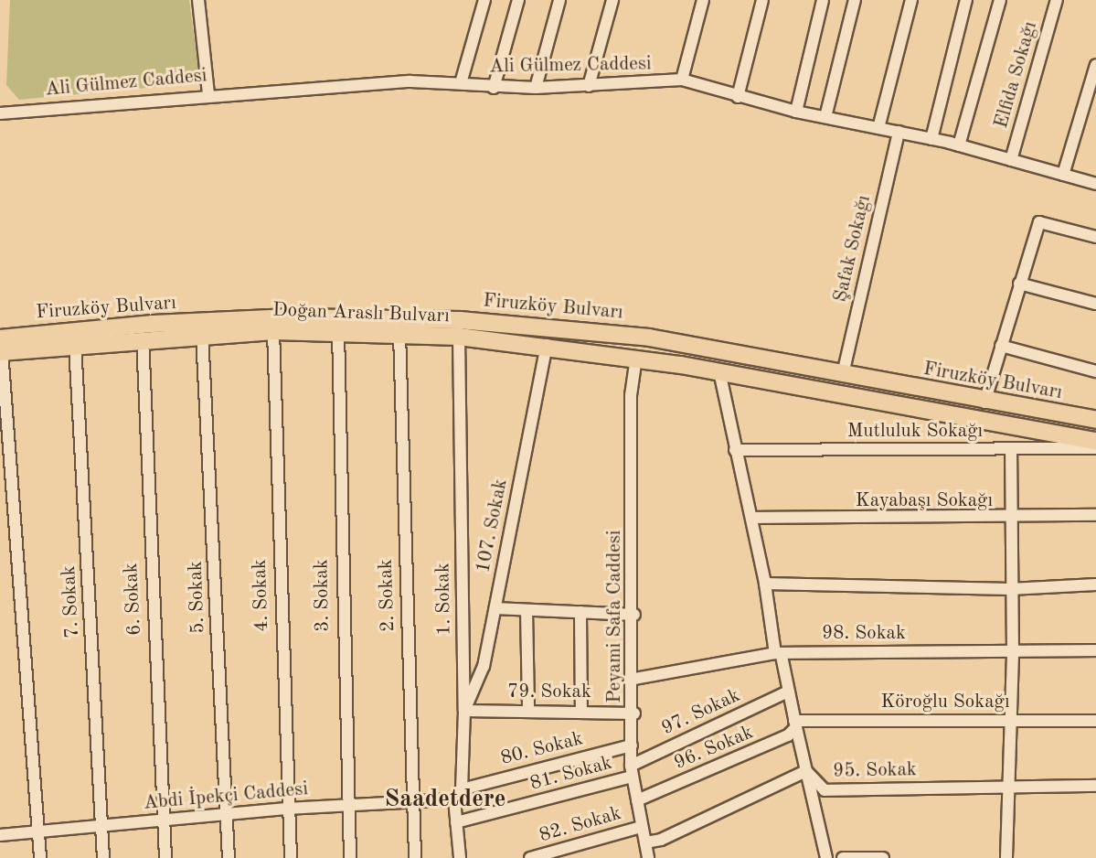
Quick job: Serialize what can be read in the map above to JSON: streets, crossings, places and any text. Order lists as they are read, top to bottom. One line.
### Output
{"streets":{"main road":["Firuzköy Bulvarı","Doğan Araslı Bulvarı"],"street":["Ali Gülmez Caddesi","Elfida Sokağı","Şafak Sokağı","Mutluluk Sokağı","Kayabaşı Sokağı","107. Sokak","4. Sokak","3. Sokak","2. Sokak","5. Sokak","6. Sokak","1. Sokak","7. Sokak","Peyami Safa Caddesi","98. Sokak","79. Sokak","Köroğlu Sokağı","97. Sokak","96. Sokak","80. Sokak","95. Sokak","81. Sokak","Abdi İpekçi Caddesi","82. Sokak"]},"crossings":[["Ali Gülmez Caddesi","Elfida Sokağı"],["Ali Gülmez Caddesi","Şafak Sokağı"],["Şafak Sokağı","Firuzköy Bulvarı"],["Firuzköy Bulvarı","Doğan Araslı Bulvarı"],["Doğan Araslı Bulvarı","107. Sokak"],["Doğan Araslı Bulvarı","4. Sokak"],["Doğan Araslı Bulvarı","3. Sokak"],["Doğan Araslı Bulvarı","2. Sokak"],["Doğan Araslı Bulvarı","5. Sokak"],["Doğan Araslı Bulvarı","6. Sokak"],["Doğan Araslı Bulvarı","1. Sokak"],["Doğan Araslı Bulvarı","7. Sokak"],["Doğan Araslı Bulvarı","Peyami Safa Caddesi"],["107. Sokak","1. Sokak"],["107. Sokak","79. Sokak"],["4. Sokak","Abdi İpekçi Caddesi"],["3. Sokak","Abdi İpekçi Caddesi"],["2. Sokak","Abdi İpekçi Caddesi"],["5. Sokak","Abdi İpekçi Caddesi"],["6. Sokak","Abdi İpekçi Caddesi"],["1. Sokak","79. Sokak"],["1. Sokak","80. Sokak"],["7. Sokak","Abdi İpekçi Caddesi"],["Peyami Safa Caddesi","98. Sokak"],["Peyami Safa Caddesi","79. Sokak"],["Peyami Safa Caddesi","97. Sokak"],["Peyami Safa Caddesi","96. Sokak"],["Peyami Safa Caddesi","80. Sokak"],["Peyami Safa Caddesi","95. Sokak"],["Peyami Safa Caddesi","81. Sokak"],["Peyami Safa Caddesi","82. Sokak"],["Köroğlu Sokağı","96. Sokak"],["97. Sokak","81. Sokak"]],"districts":["Saadetdere"]}
